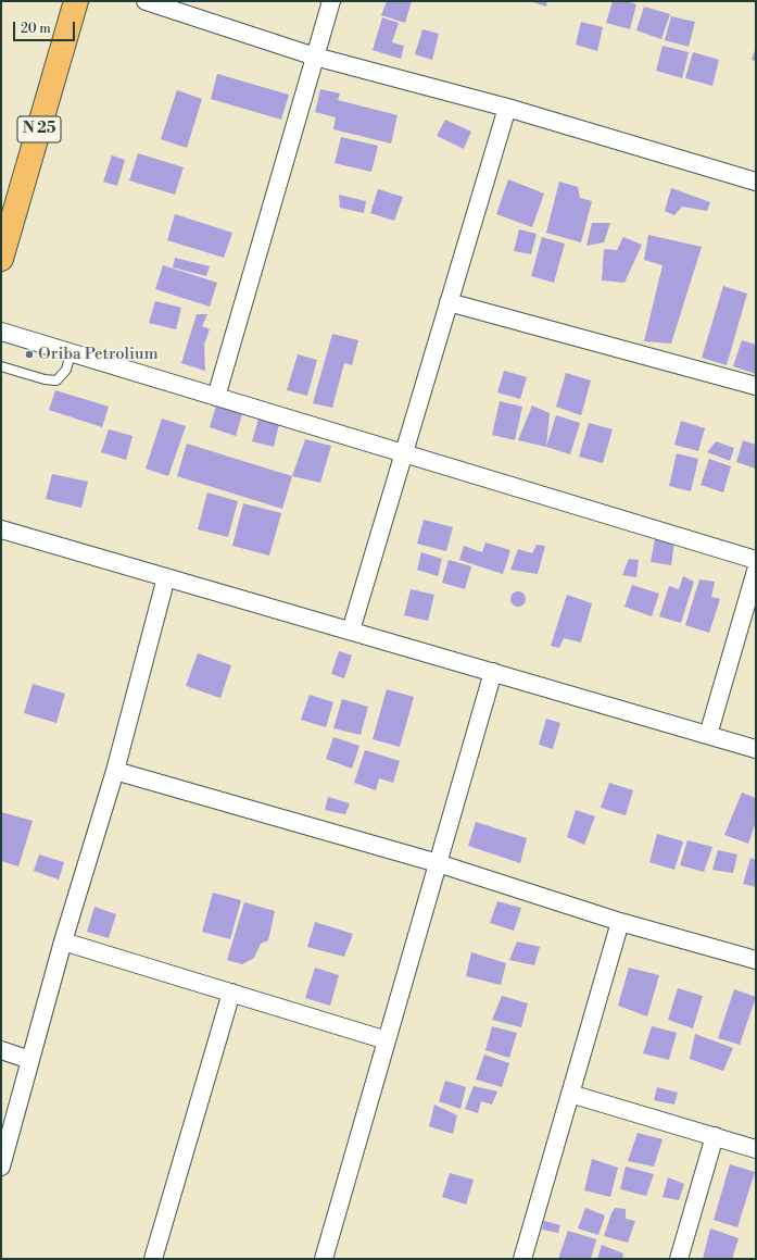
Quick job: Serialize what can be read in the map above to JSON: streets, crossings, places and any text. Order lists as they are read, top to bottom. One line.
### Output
{"streets":{"main road":["N 25"]},"places":["Oriba Petrolium"],"scale_bar":"20 m"}
